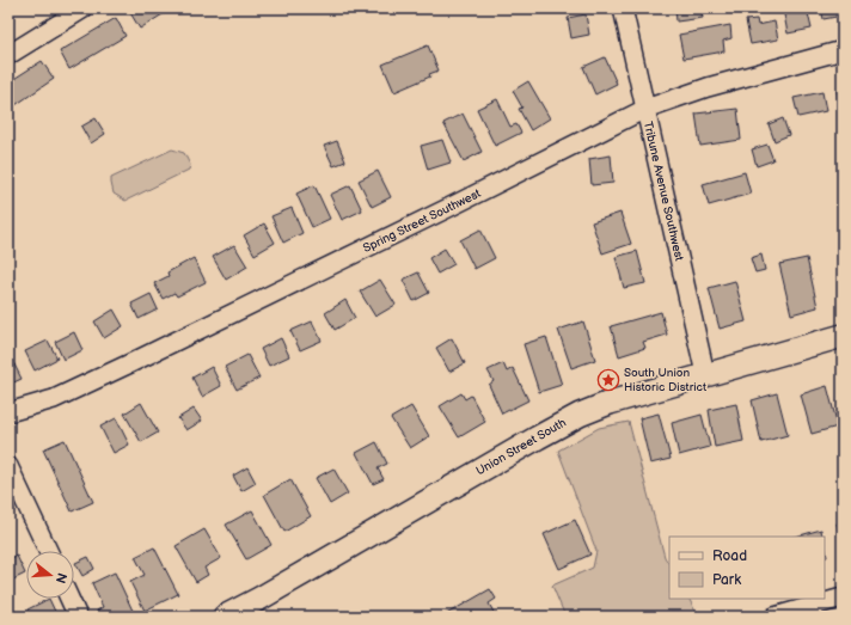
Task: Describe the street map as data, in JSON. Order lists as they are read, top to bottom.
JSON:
{
  "streets": {
    "main road": ["Union Street South"],
    "street": ["Tribune Avenue Southwest", "Spring Street Southwest"]
  },
  "crossings": [
    ["Tribune Avenue Southwest", "Spring Street Southwest"],
    ["Tribune Avenue Southwest", "Union Street South"]
  ],
  "places": {
    "place": ["South Union Historic District"]
  },
  "legend": ["Road", "Park"],
  "north": "right"
}
